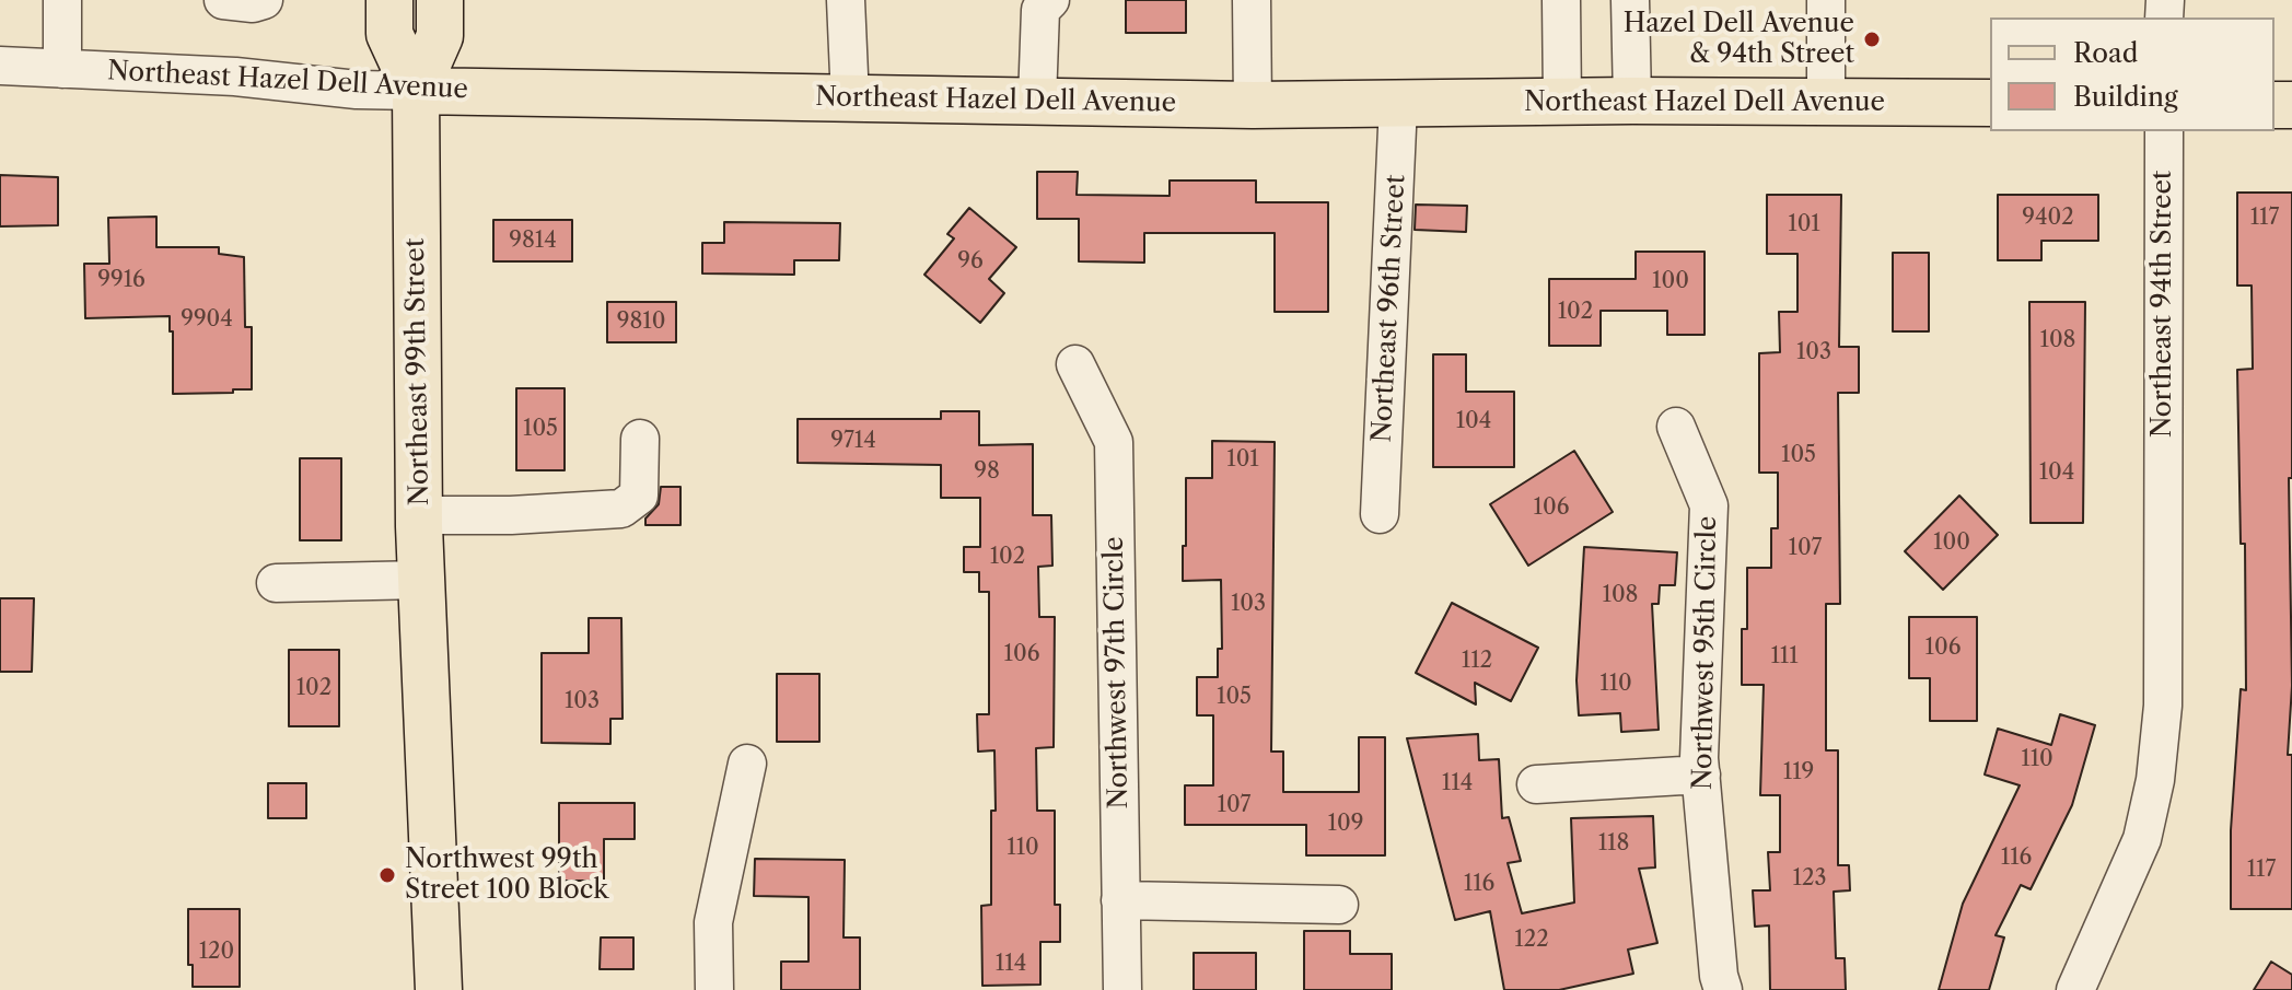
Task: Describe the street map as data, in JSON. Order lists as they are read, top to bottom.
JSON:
{
  "streets": {
    "main road": ["Northeast Hazel Dell Avenue", "Northeast 99th Street"],
    "street": [
      "Northeast 94th Street",
      "Northeast 96th Street",
      "Northwest 95th Circle",
      "Northwest 97th Circle"
    ]
  },
  "crossings": [
    ["Northeast Hazel Dell Avenue", "Northeast 96th Street"],
    ["Northeast Hazel Dell Avenue", "Northeast 99th Street"]
  ],
  "places": ["Hazel Dell Avenue & 94th Street", "Northwest 99th Street 100 Block"],
  "house_numbers": [
    "9402",
    "117",
    "101",
    "9814",
    "96",
    "9916",
    "100",
    "102",
    "9904",
    "9810",
    "108",
    "103",
    "104",
    "105",
    "9714",
    "105",
    "101",
    "98",
    "104",
    "106",
    "100",
    "107",
    "102",
    "108",
    "103",
    "106",
    "106",
    "111",
    "112",
    "110",
    "102",
    "105",
    "103",
    "110",
    "119",
    "114",
    "107",
    "109",
    "118",
    "110",
    "116",
    "117",
    "123",
    "116",
    "122",
    "120",
    "114"
  ],
  "legend": ["Road", "Building"]
}
